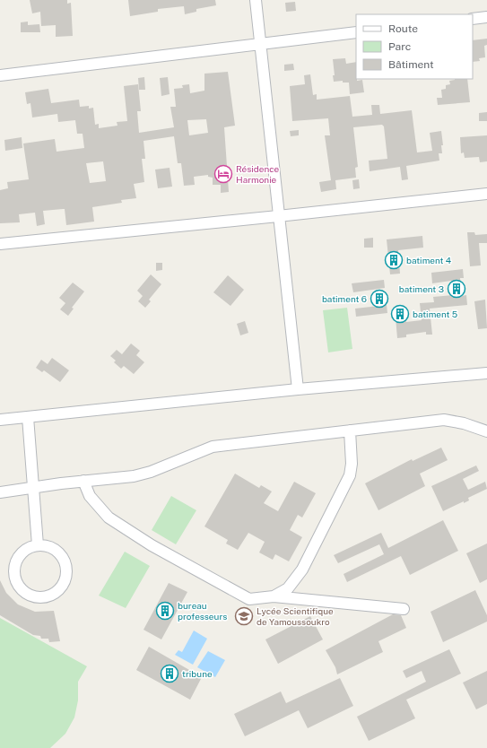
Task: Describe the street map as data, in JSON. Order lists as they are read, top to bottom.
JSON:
{
  "places": {
    "hotel": ["Résidence Harmonie"],
    "building": [
      "batiment 4",
      "batiment 3",
      "batiment 6",
      "batiment 5",
      "bureau professeurs",
      "tribune"
    ],
    "school or university": ["Lycée Scientifique de Yamoussoukro"]
  },
  "legend": ["Route", "Parc", "Bâtiment"]
}
